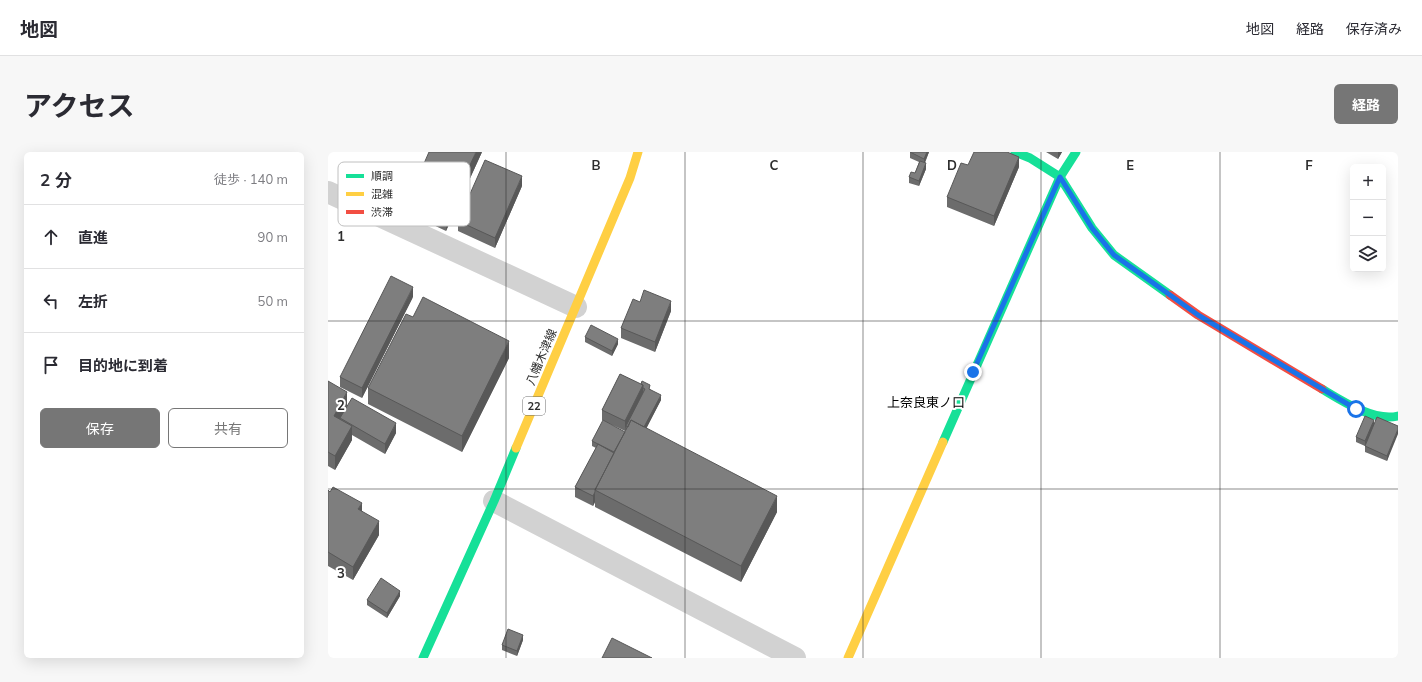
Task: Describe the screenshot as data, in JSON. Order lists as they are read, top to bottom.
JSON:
{
  "streets": {
    "street": ["八幡木津線", "22"]
  },
  "districts": ["上奈良東ノ口"],
  "legend": ["順調", "混雑", "渋滞"],
  "page": {
    "header": "地図",
    "nav": ["地図", "経路", "保存済み"],
    "title": "アクセス",
    "buttons": [
      "経路",
      ["保存", "共有"]
    ],
    "heading": ["2 分", "徒歩 · 140 m"],
    "map_buttons": ["+", "−"],
    "list": [
      ["直進", "90 m"],
      ["左折", "50 m"],
      "目的地に到着"
    ]
  },
  "grid": {
    "columns": [
      "B",
      "C",
      "D",
      "E",
      "F"
    ],
    "rows": ["1", "2", "3"]
  }
}
